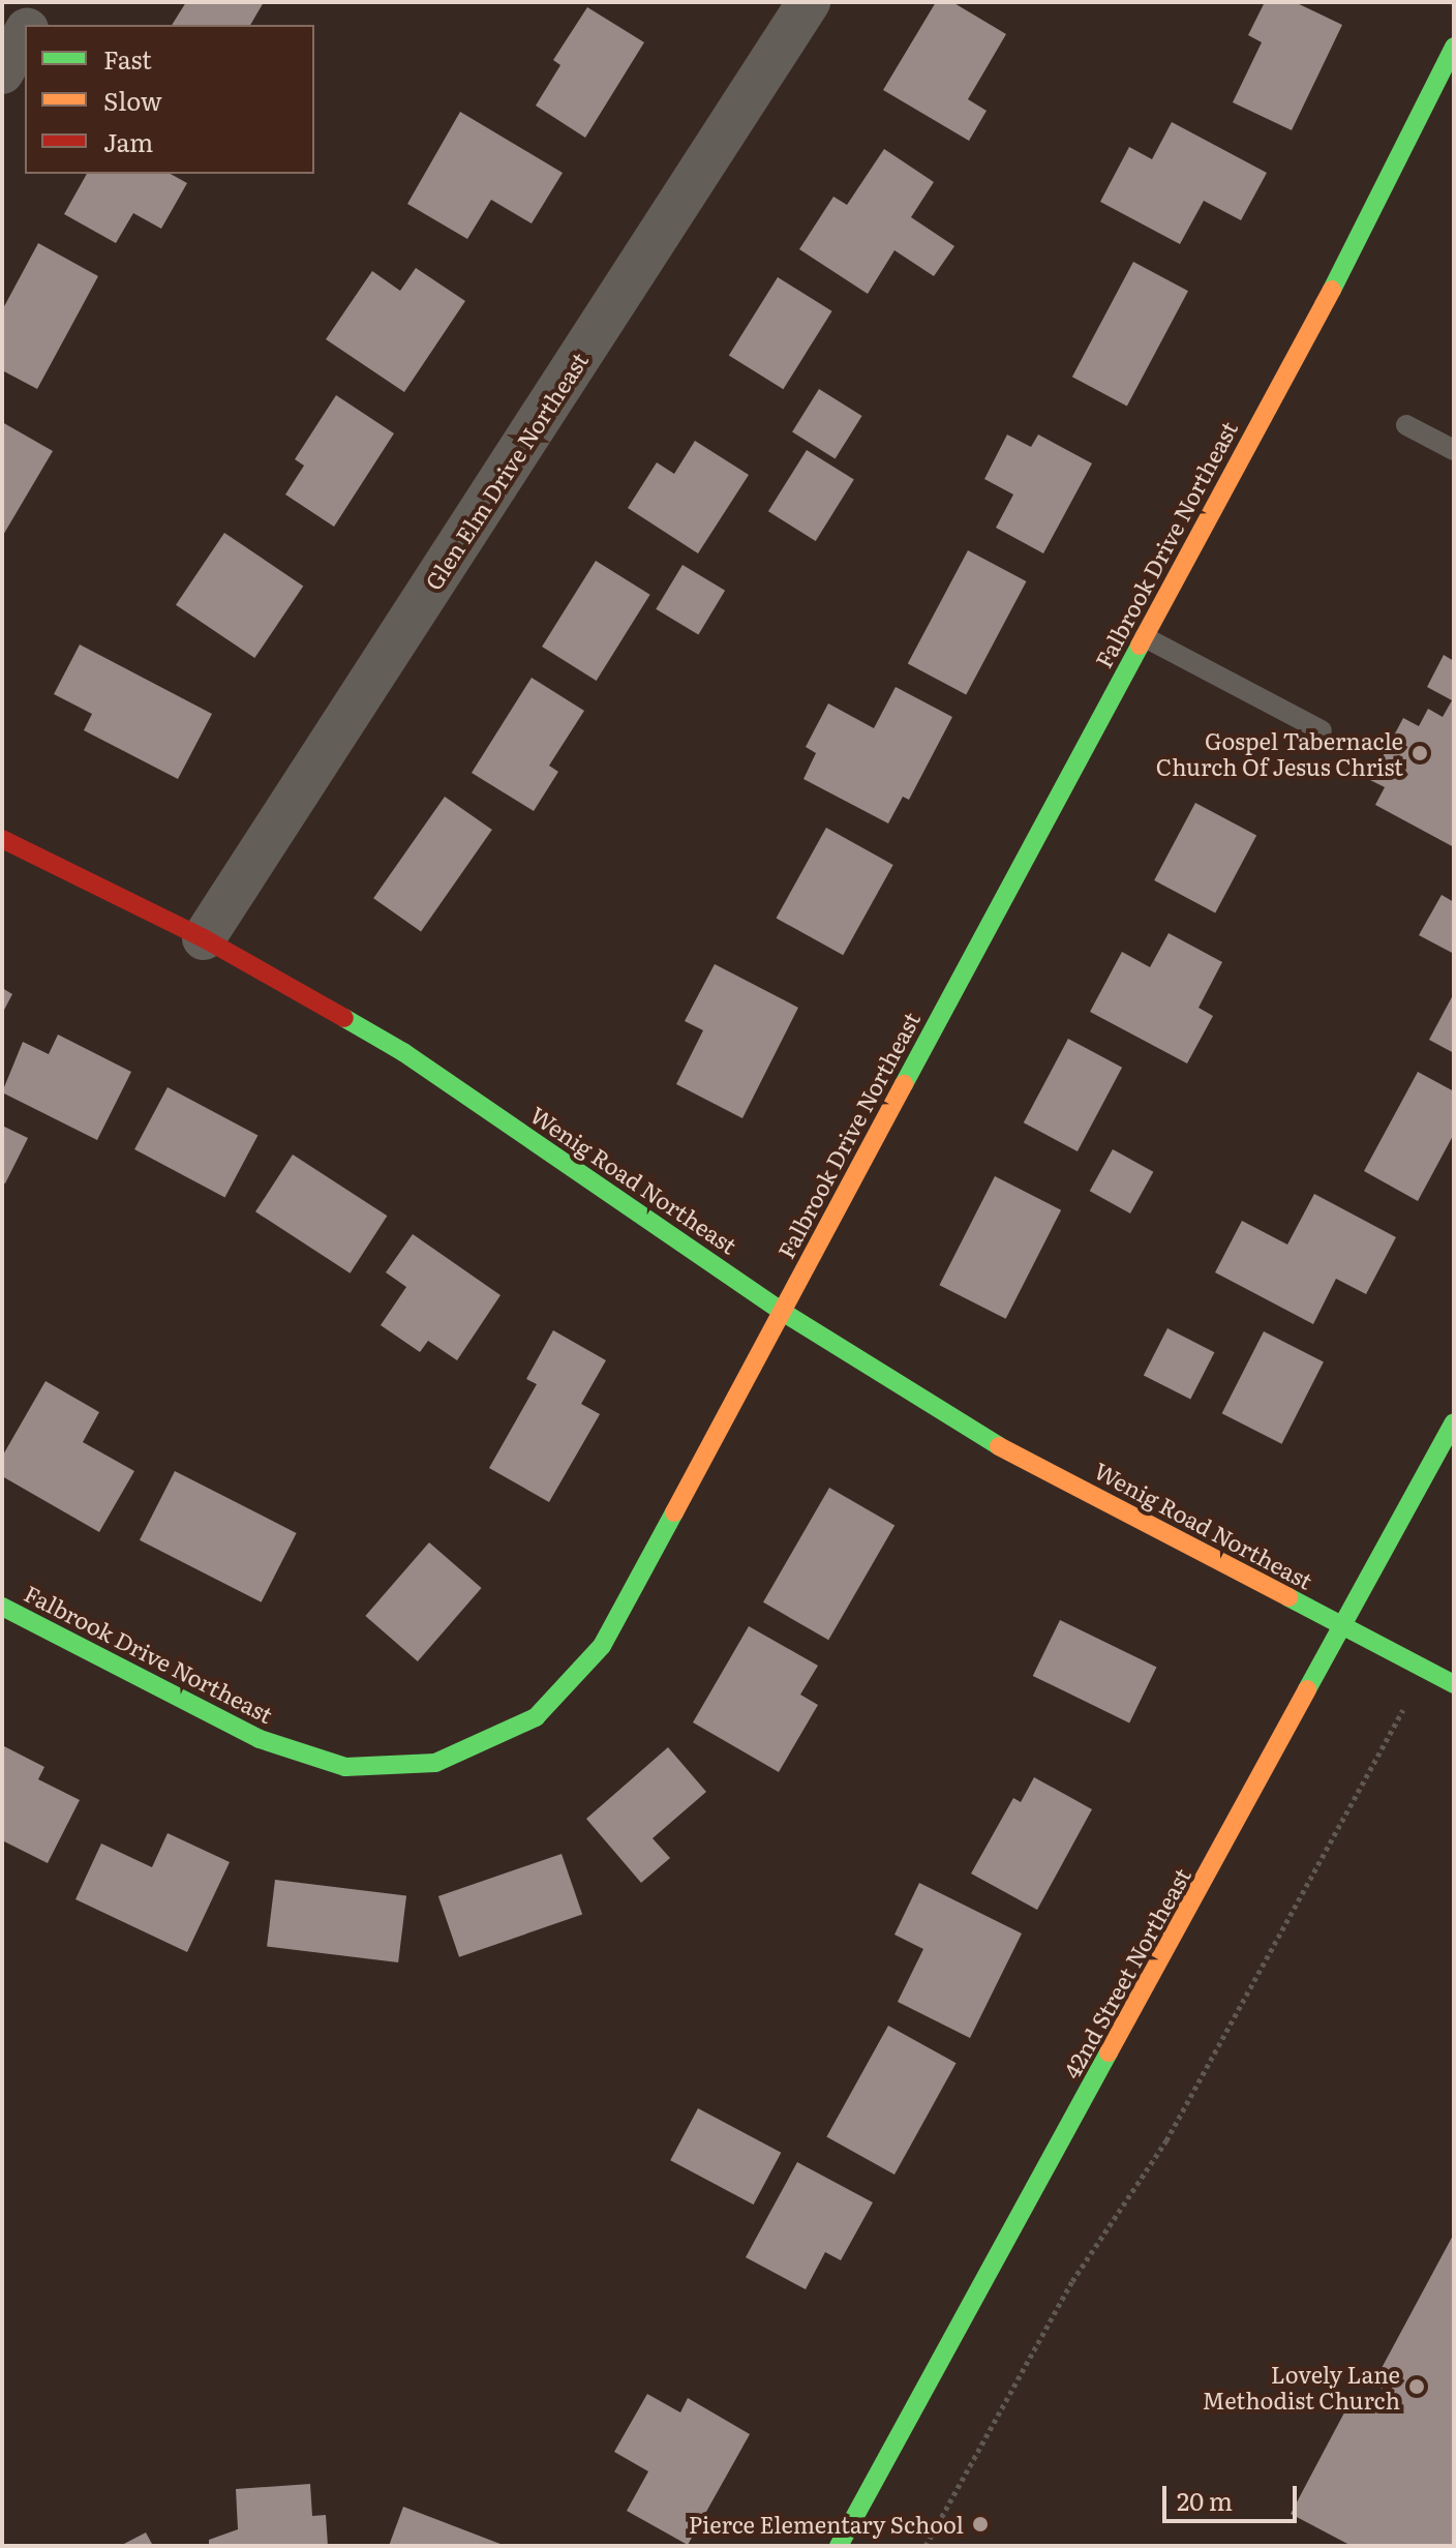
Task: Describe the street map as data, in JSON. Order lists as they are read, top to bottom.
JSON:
{
  "streets": {
    "street": [
      "Glen Elm Drive Northeast",
      "Falbrook Drive Northeast",
      "Wenig Road Northeast",
      "42nd Street Northeast"
    ]
  },
  "crossings": [
    ["Glen Elm Drive Northeast", "Wenig Road Northeast"],
    ["Falbrook Drive Northeast", "Wenig Road Northeast"],
    ["Wenig Road Northeast", "42nd Street Northeast"]
  ],
  "places": ["Gospel Tabernacle Church Of Jesus Christ", "Lovely Lane Methodist Church", "Pierce Elementary School"],
  "legend": ["Fast", "Slow", "Jam"],
  "scale_bar": "20 m"
}
